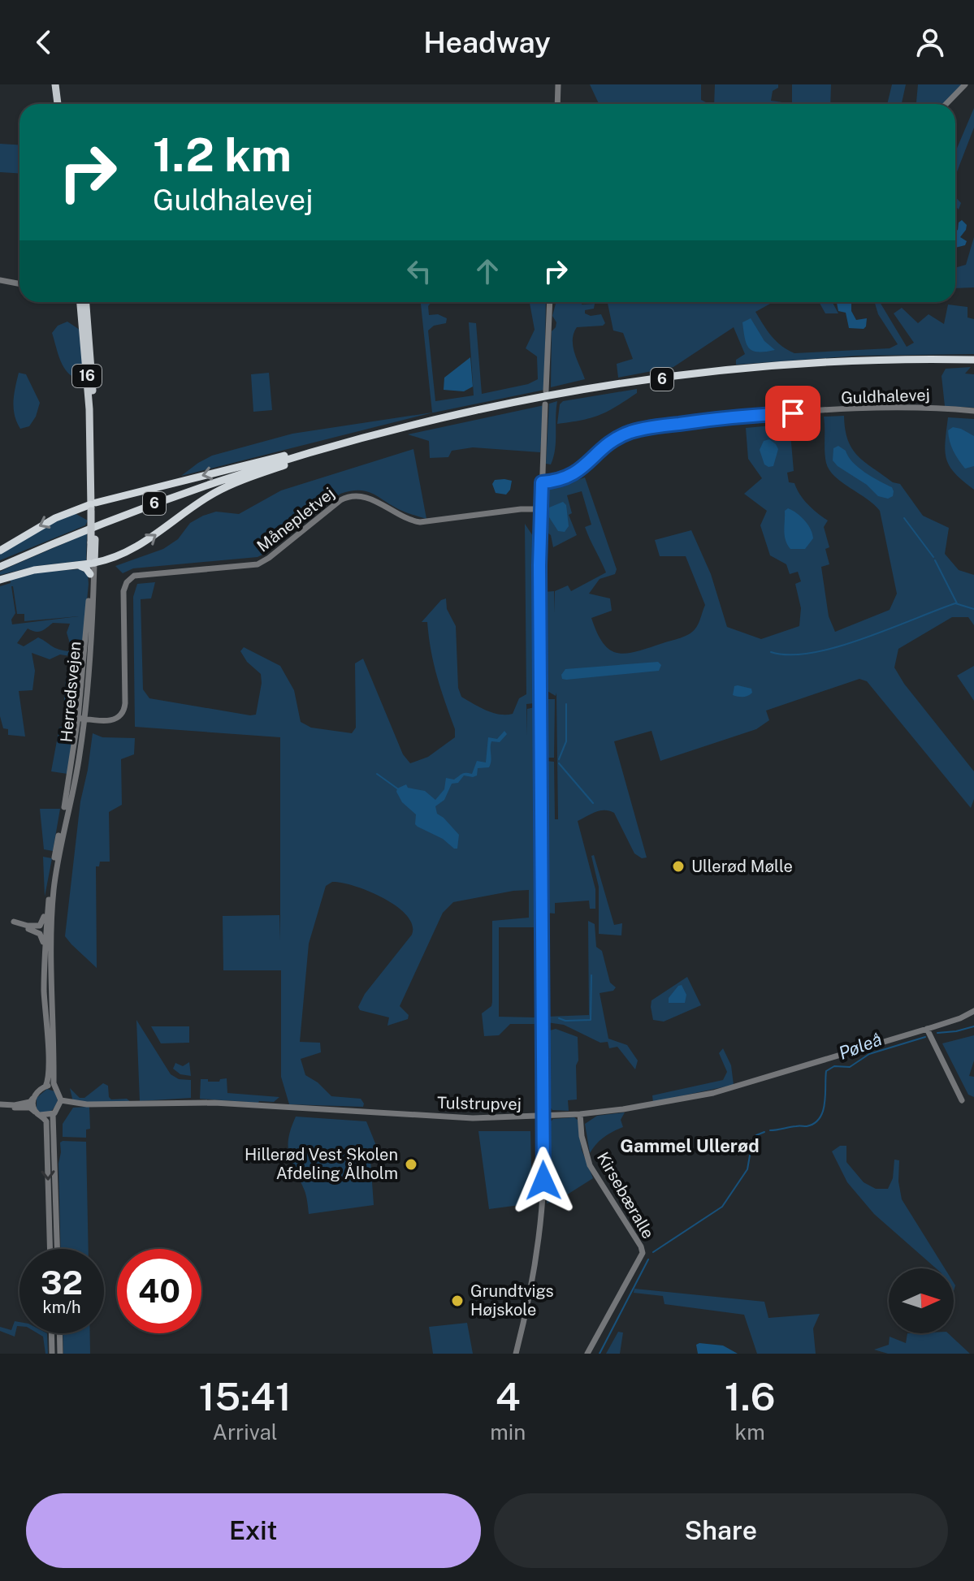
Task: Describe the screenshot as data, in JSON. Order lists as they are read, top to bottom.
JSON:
{
  "streets": {
    "highway": ["6"],
    "main road": ["16", "Herredsvejen"],
    "street": [
      "Guldhalevej",
      "Månepletvej",
      "Tulstrupvej",
      "Kirsebæralle"
    ]
  },
  "crossings": [
    ["Månepletvej", "Herredsvejen"],
    ["Herredsvejen", "Tulstrupvej"],
    ["Tulstrupvej", "Kirsebæralle"]
  ],
  "districts": ["Gammel Ullerød"],
  "water": ["Pøleå"],
  "places": ["Ullerød Mølle", "Hillerød Vest Skolen Afdeling Ålholm", "Grundtvigs Højskole"],
  "north": "right",
  "page": {
    "header": "Headway",
    "turn": ["1.2 km", "Guldhalevej"],
    "speed": "32 km/h",
    "limit": "40",
    "eta": [
      "15:41",
      "Arrival",
      "4",
      "min",
      "1.6",
      "km"
    ],
    "buttons": ["Exit", "Share"]
  }
}
